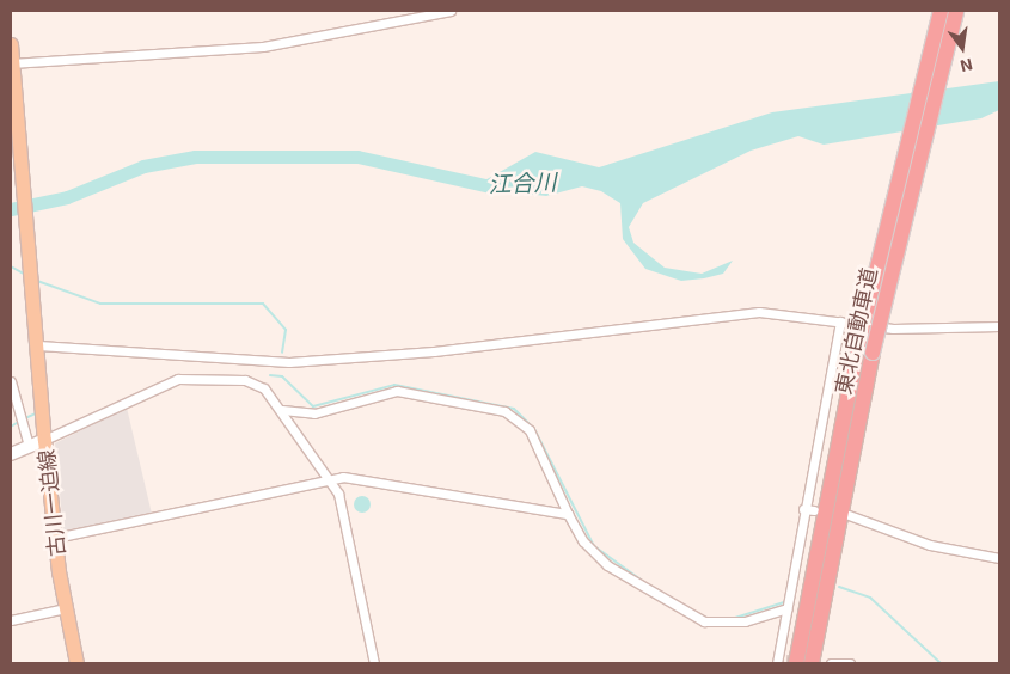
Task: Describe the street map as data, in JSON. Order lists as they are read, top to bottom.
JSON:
{
  "streets": {
    "highway": ["東北自動車道"],
    "main road": ["古川一迫線"]
  },
  "water": ["江合川"],
  "north": "bottom"
}
